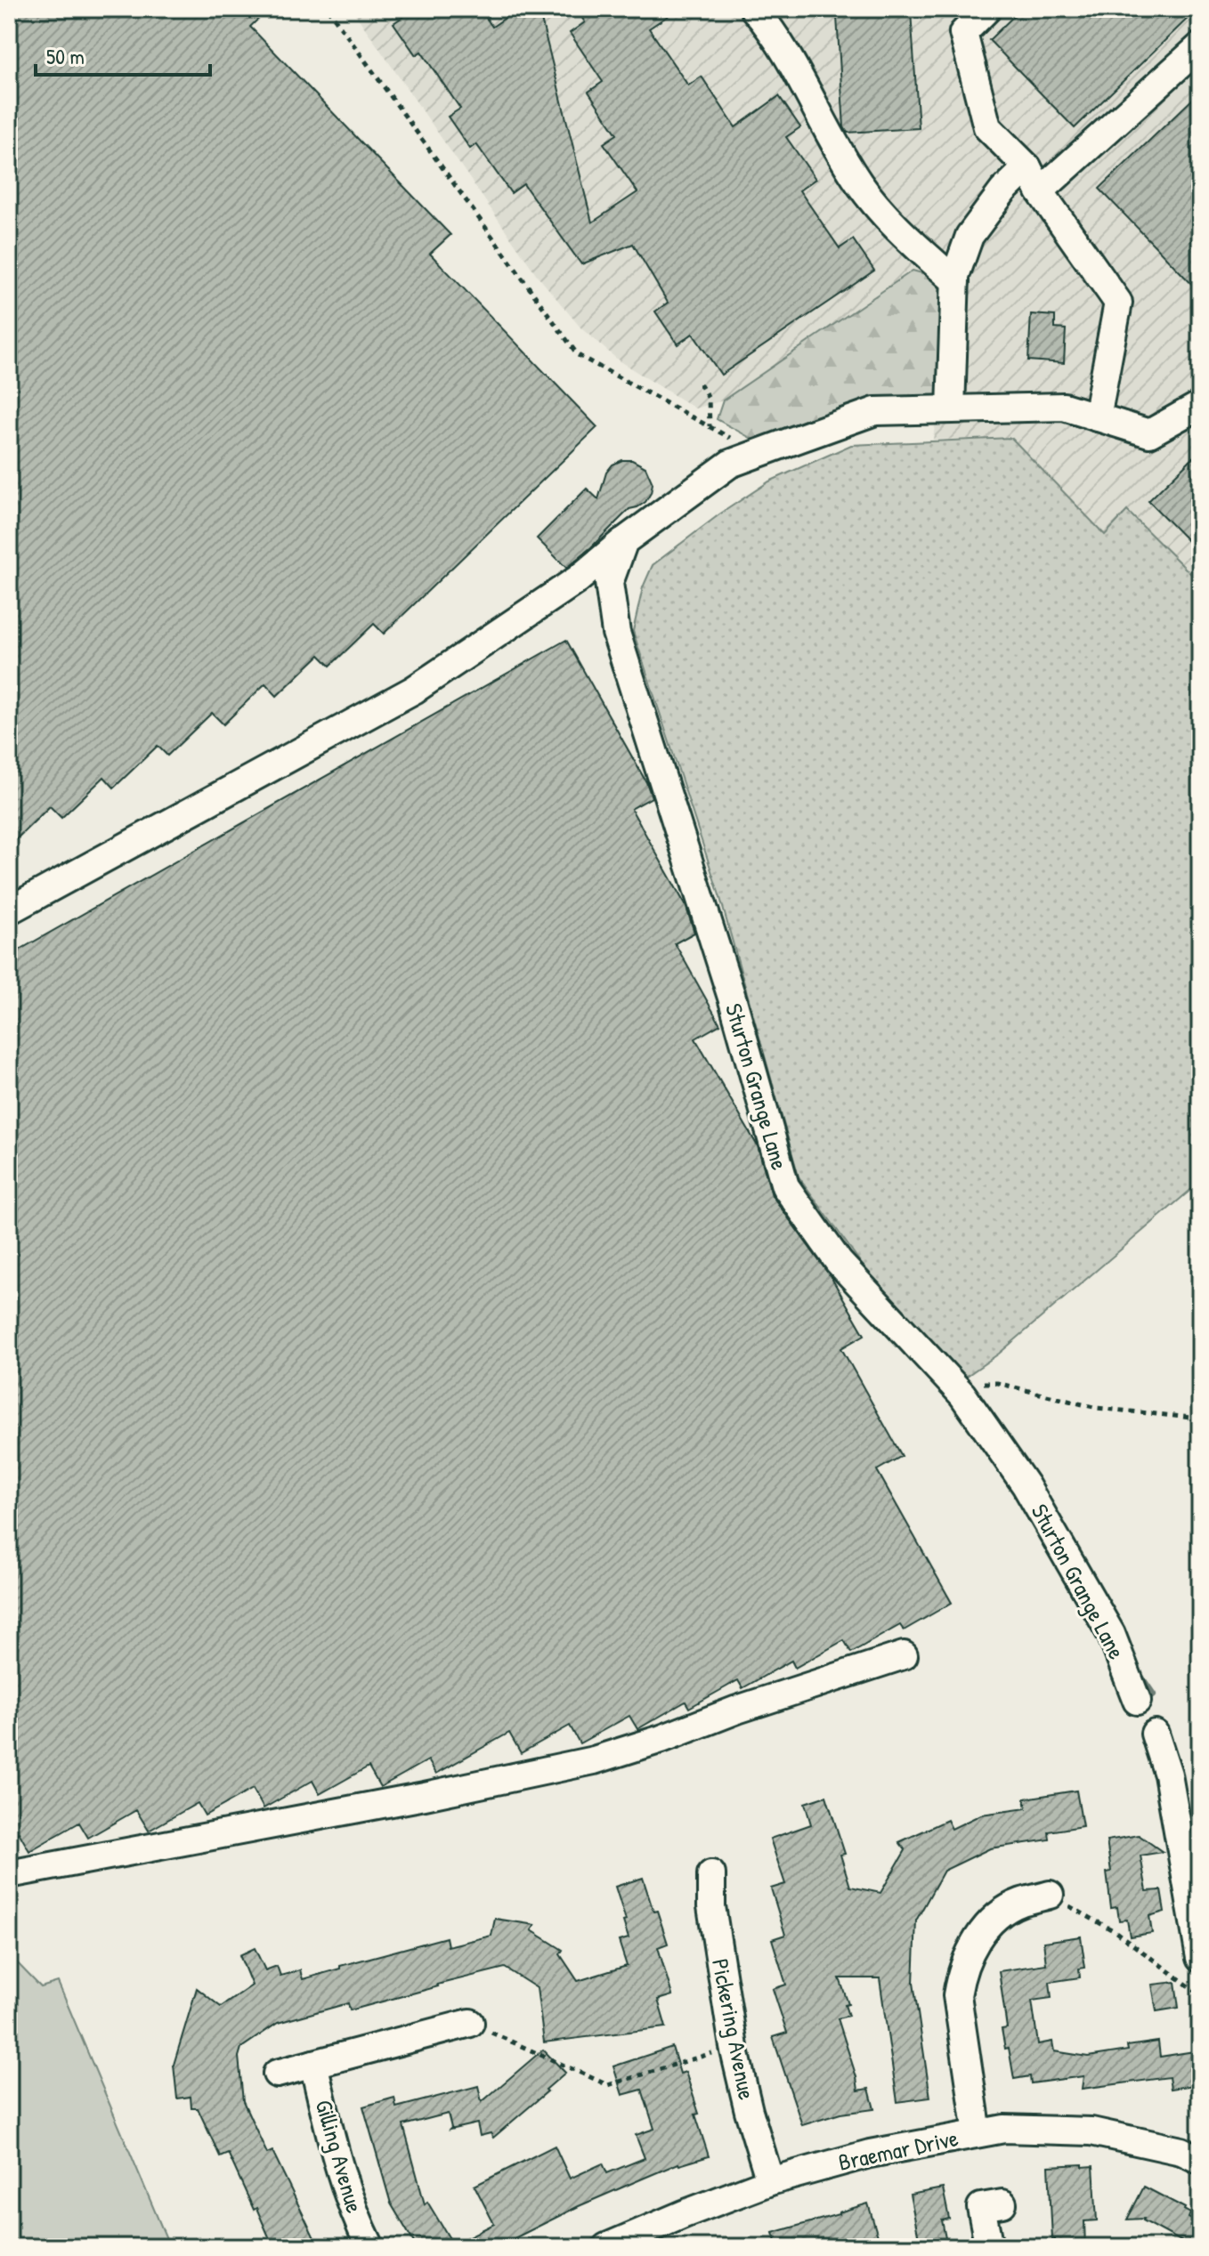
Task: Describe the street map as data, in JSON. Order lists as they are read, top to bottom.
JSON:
{
  "streets": {
    "street": [
      "Sturton Grange Lane",
      "Pickering Avenue",
      "Braemar Drive",
      "Gilling Avenue"
    ]
  },
  "crossings": [
    ["Pickering Avenue", "Braemar Drive"]
  ],
  "scale_bar": "50 m"
}
